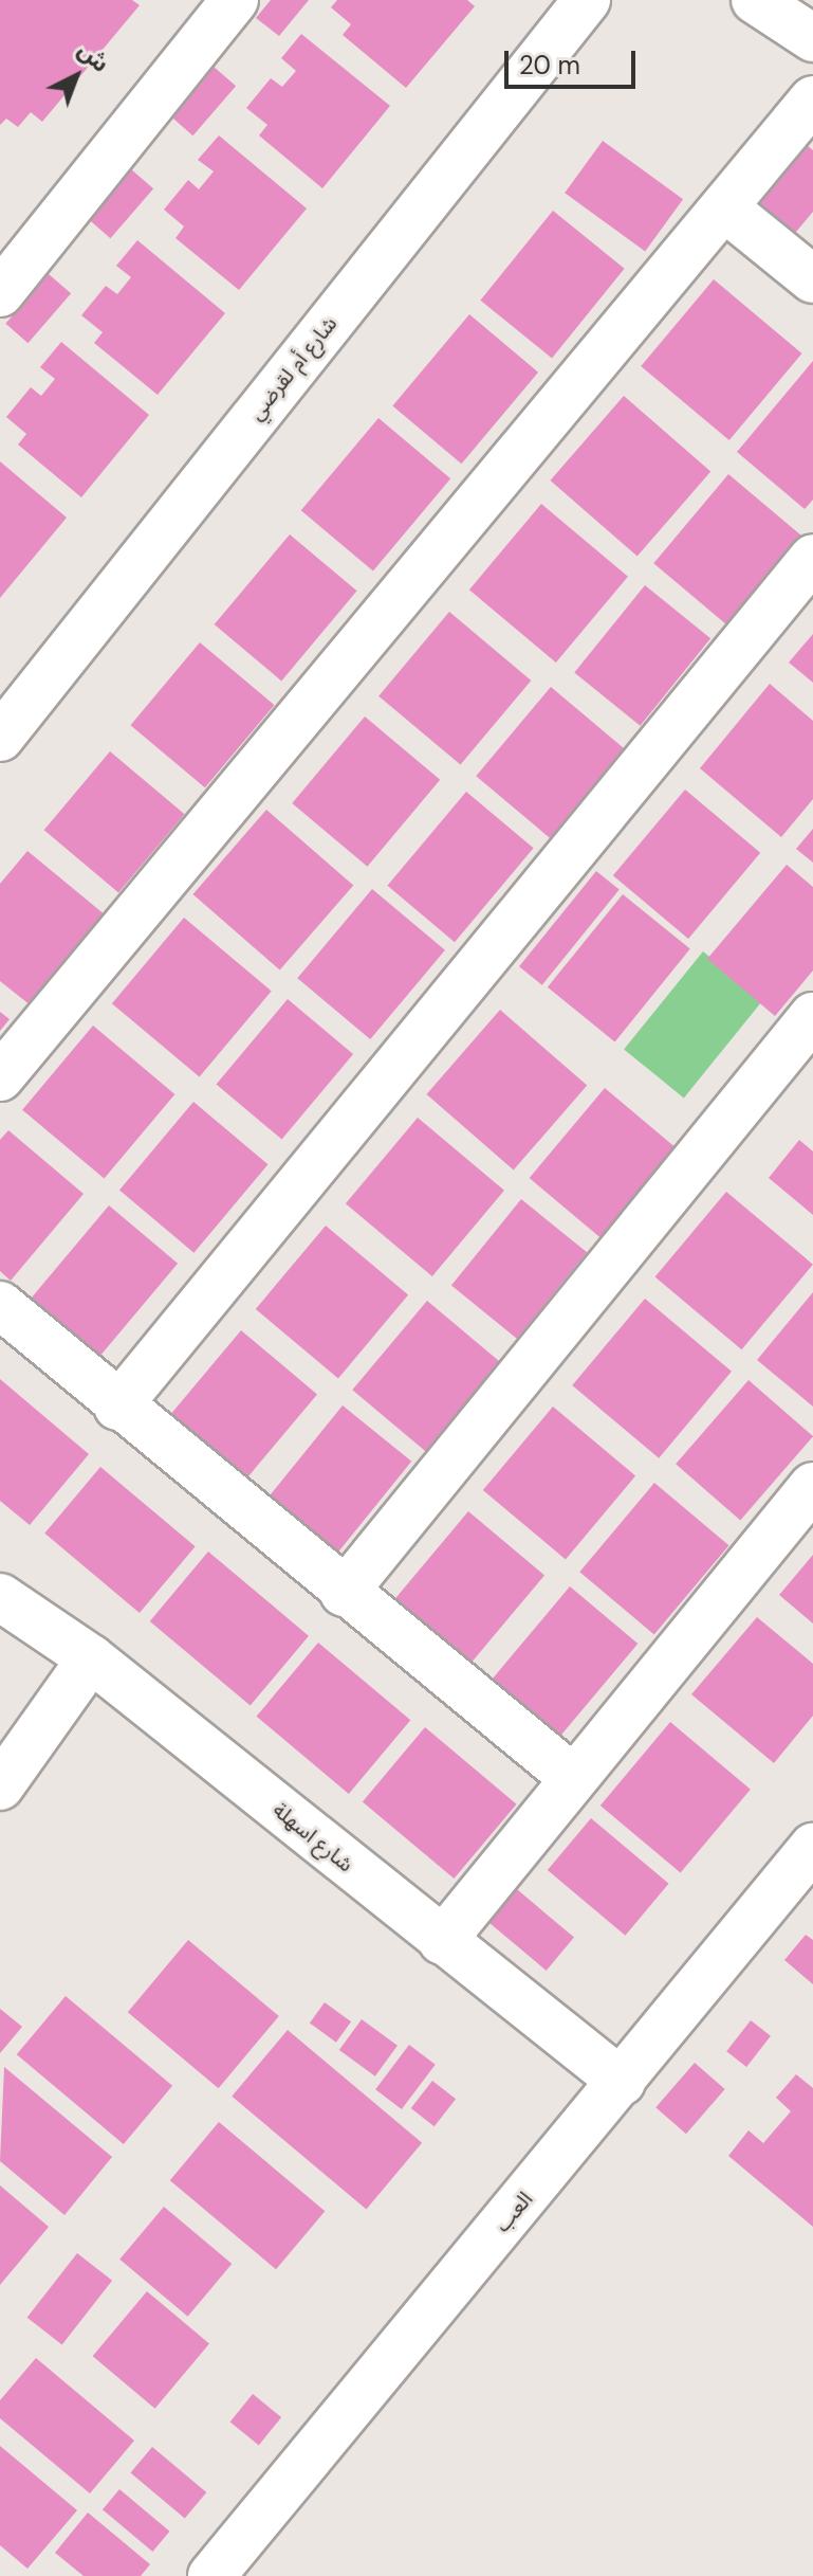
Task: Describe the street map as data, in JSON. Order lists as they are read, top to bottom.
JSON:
{
  "streets": {
    "street": ["شارع أم لقرضي", "شارع اسهلة", "العب"]
  },
  "crossings": [
    ["شارع اسهلة", "العب"]
  ],
  "scale_bar": "20 m",
  "north": "top right"
}
